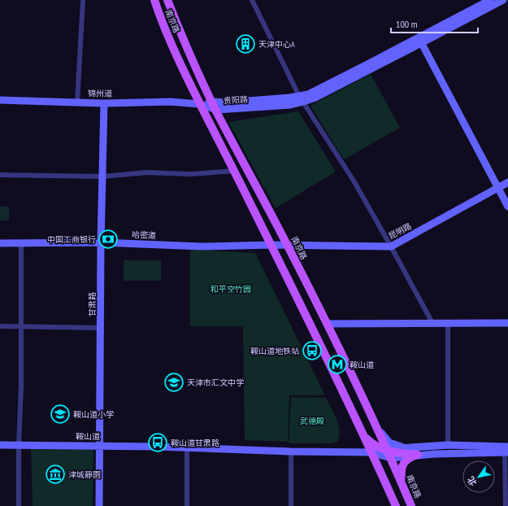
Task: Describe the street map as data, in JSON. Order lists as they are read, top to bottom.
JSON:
{
  "streets": {
    "main road": ["南京路"],
    "street": [
      "锦州道",
      "贵阳路",
      "昆明路",
      "哈密道",
      "甘肃路",
      "鞍山道"
    ]
  },
  "crossings": [
    ["南京路", "锦州道"],
    ["南京路", "贵阳路"],
    ["南京路", "昆明路"],
    ["南京路", "哈密道"],
    ["南京路", "鞍山道"],
    ["锦州道", "贵阳路"],
    ["锦州道", "甘肃路"],
    ["昆明路", "哈密道"],
    ["哈密道", "甘肃路"],
    ["甘肃路", "鞍山道"]
  ],
  "parks": ["和平空竹园", "武德殿"],
  "places": {
    "building": ["天津中心A"],
    "bank": ["中国工商银行"],
    "bus stop": ["鞍山道地铁站", "鞍山道甘肃路"],
    "metro station": ["鞍山道"],
    "school or university": ["天津市汇文中学", "鞍山道小学"],
    "museum": ["津城靜園"]
  },
  "scale_bar": "100 m",
  "north": "bottom left"
}
